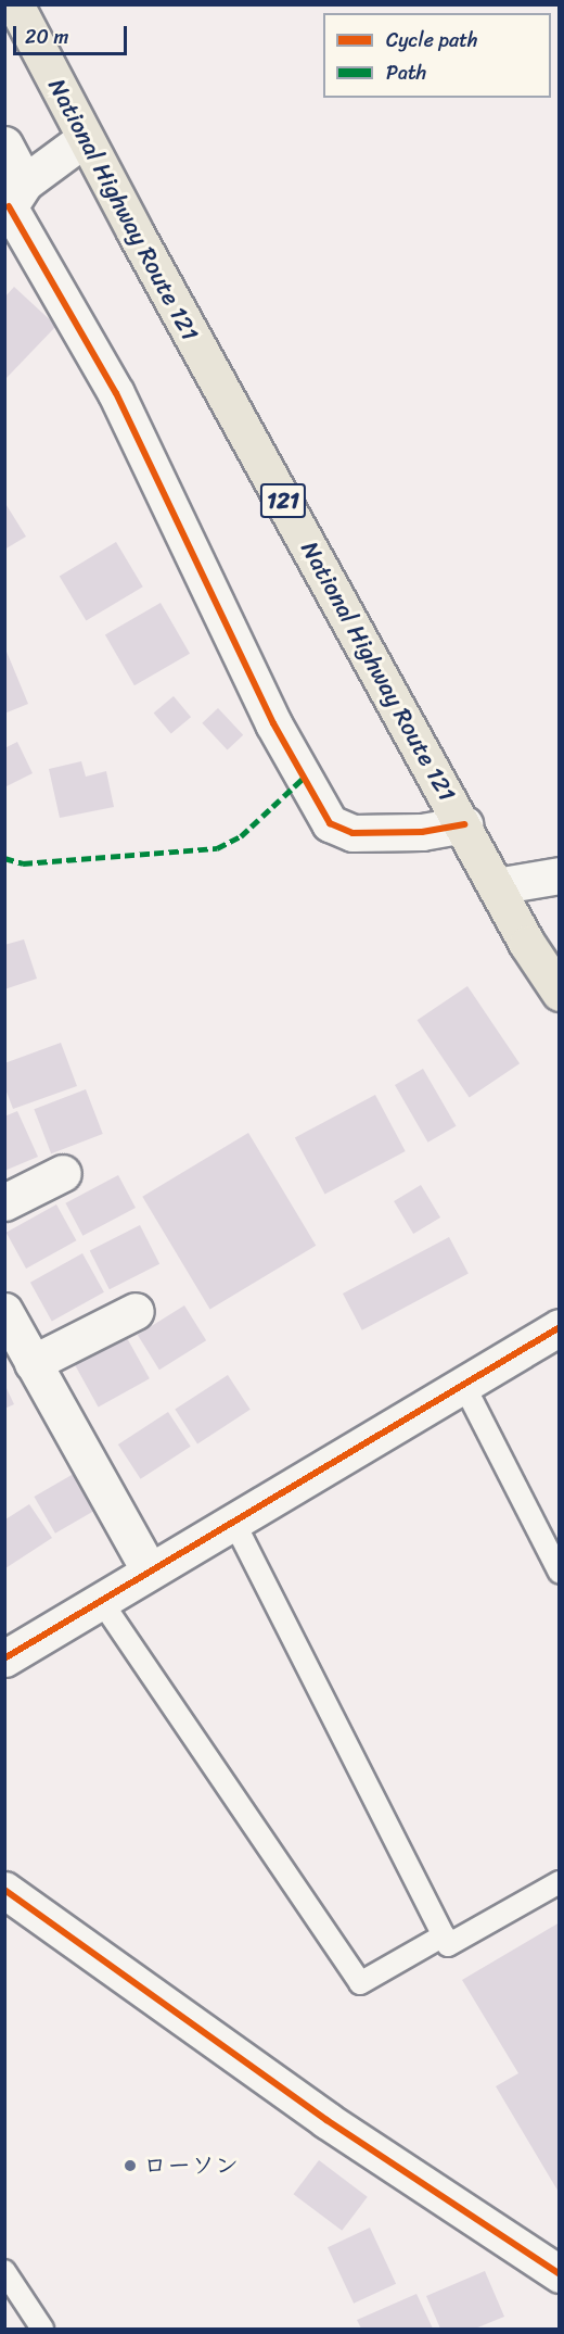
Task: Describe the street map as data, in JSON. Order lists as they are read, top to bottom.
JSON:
{
  "streets": {
    "highway": ["National Highway Route 121", "121"]
  },
  "places": ["ローソン"],
  "legend": ["Cycle path", "Path"],
  "scale_bar": "20 m"
}
